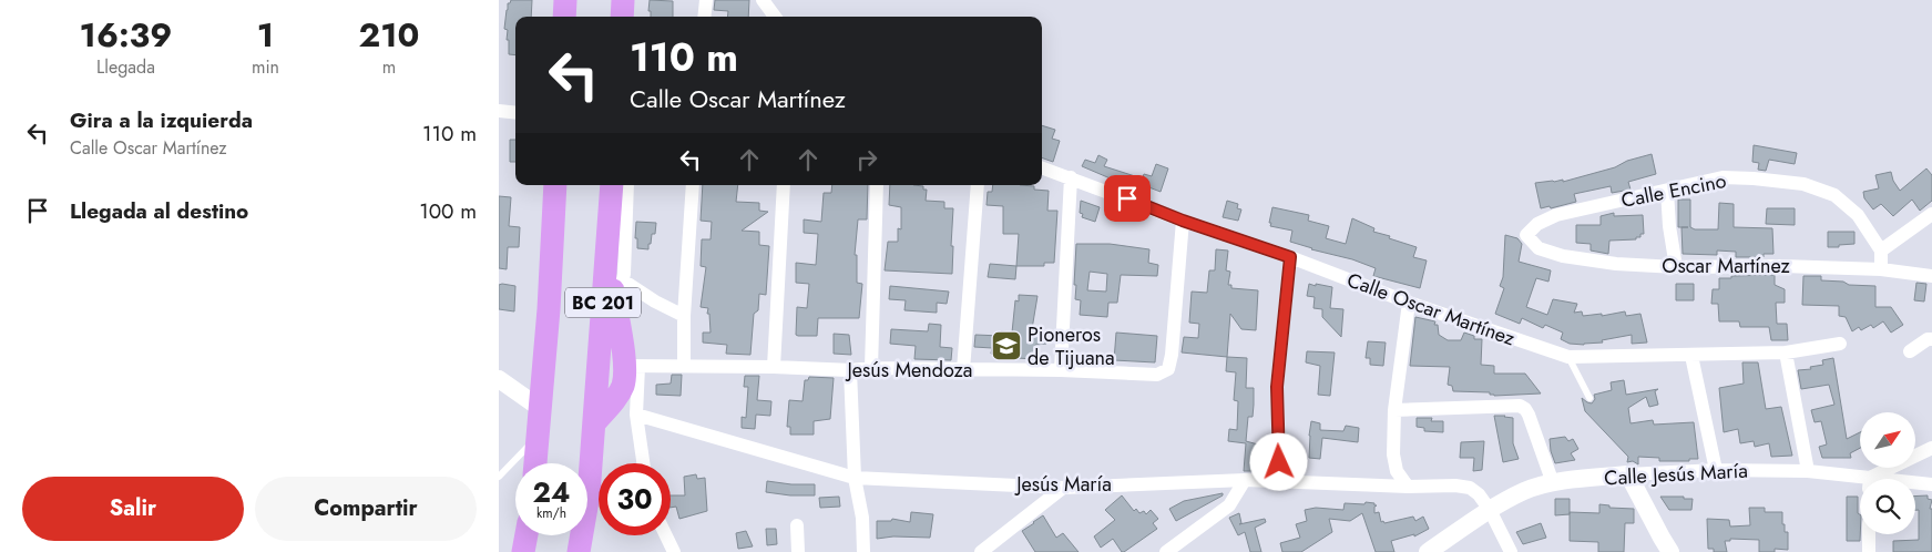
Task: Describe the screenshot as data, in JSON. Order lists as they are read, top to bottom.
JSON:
{
  "streets": {
    "highway": ["BC 201"],
    "street": [
      "Calle Encino",
      "Oscar Martínez",
      "Calle Oscar Martínez",
      "Jesús Mendoza",
      "Calle Jesús María",
      "Jesús María"
    ]
  },
  "crossings": [
    ["Calle Encino", "Oscar Martínez"],
    ["Calle Oscar Martínez", "Jesús Mendoza"],
    ["Calle Jesús María", "Jesús María"]
  ],
  "places": {
    "school or university": ["Pioneros de Tijuana"]
  },
  "north": "top right",
  "page": {
    "eta": [
      "16:39",
      "Llegada",
      "1",
      "min",
      "210",
      "m"
    ],
    "turn": ["110 m", "Calle Oscar Martínez"],
    "list": [
      {
        "name": "Gira a la izquierda",
        "note": "Calle Oscar Martínez",
        "value": "110 m"
      },
      {
        "name": "Llegada al destino",
        "value": "100 m"
      }
    ],
    "speed": "24 km/h",
    "limit": "30",
    "buttons": ["Salir", "Compartir"]
  }
}
